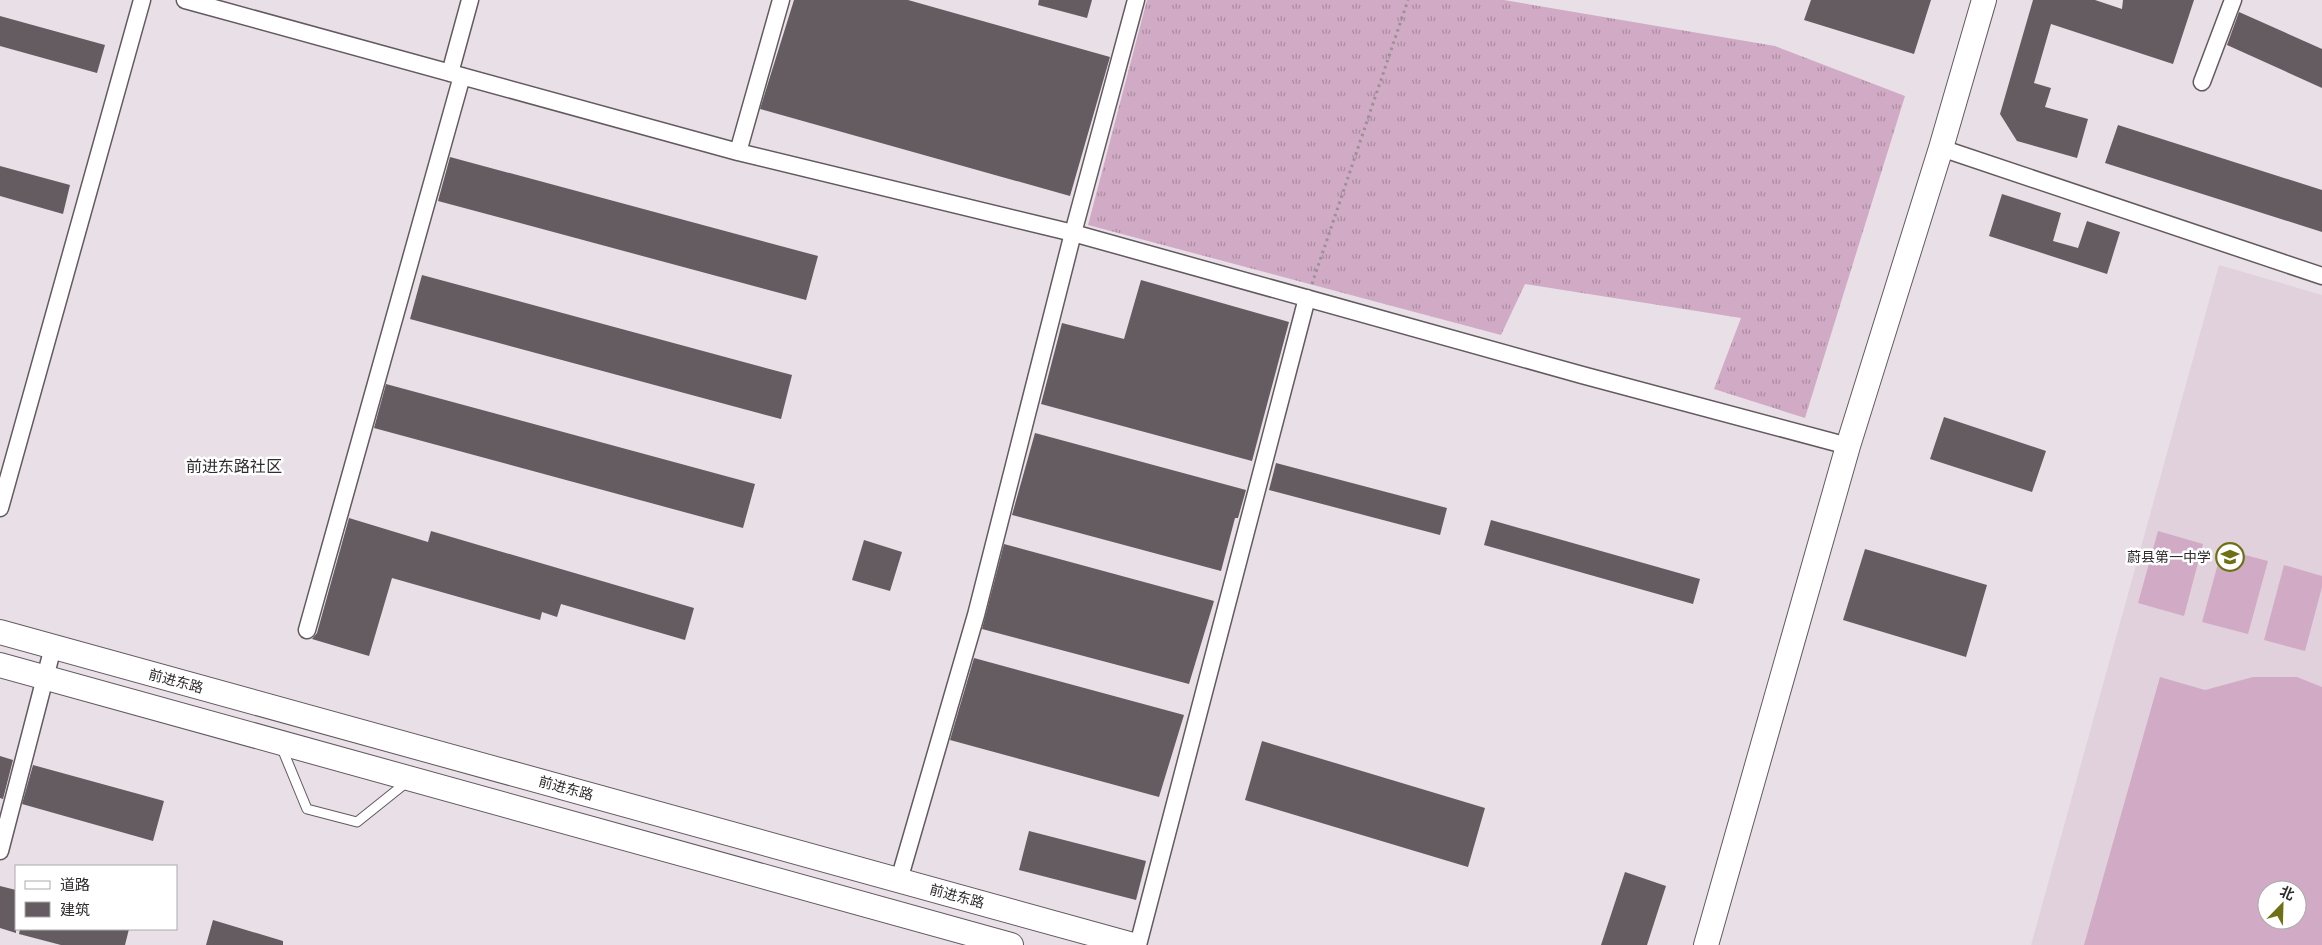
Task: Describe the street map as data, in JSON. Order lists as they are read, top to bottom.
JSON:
{
  "streets": {
    "main road": ["前进东路"]
  },
  "districts": ["前进东路社区"],
  "places": {
    "school or university": ["蔚县第一中学"]
  },
  "legend": ["道路", "建筑"],
  "north": "top right"
}
